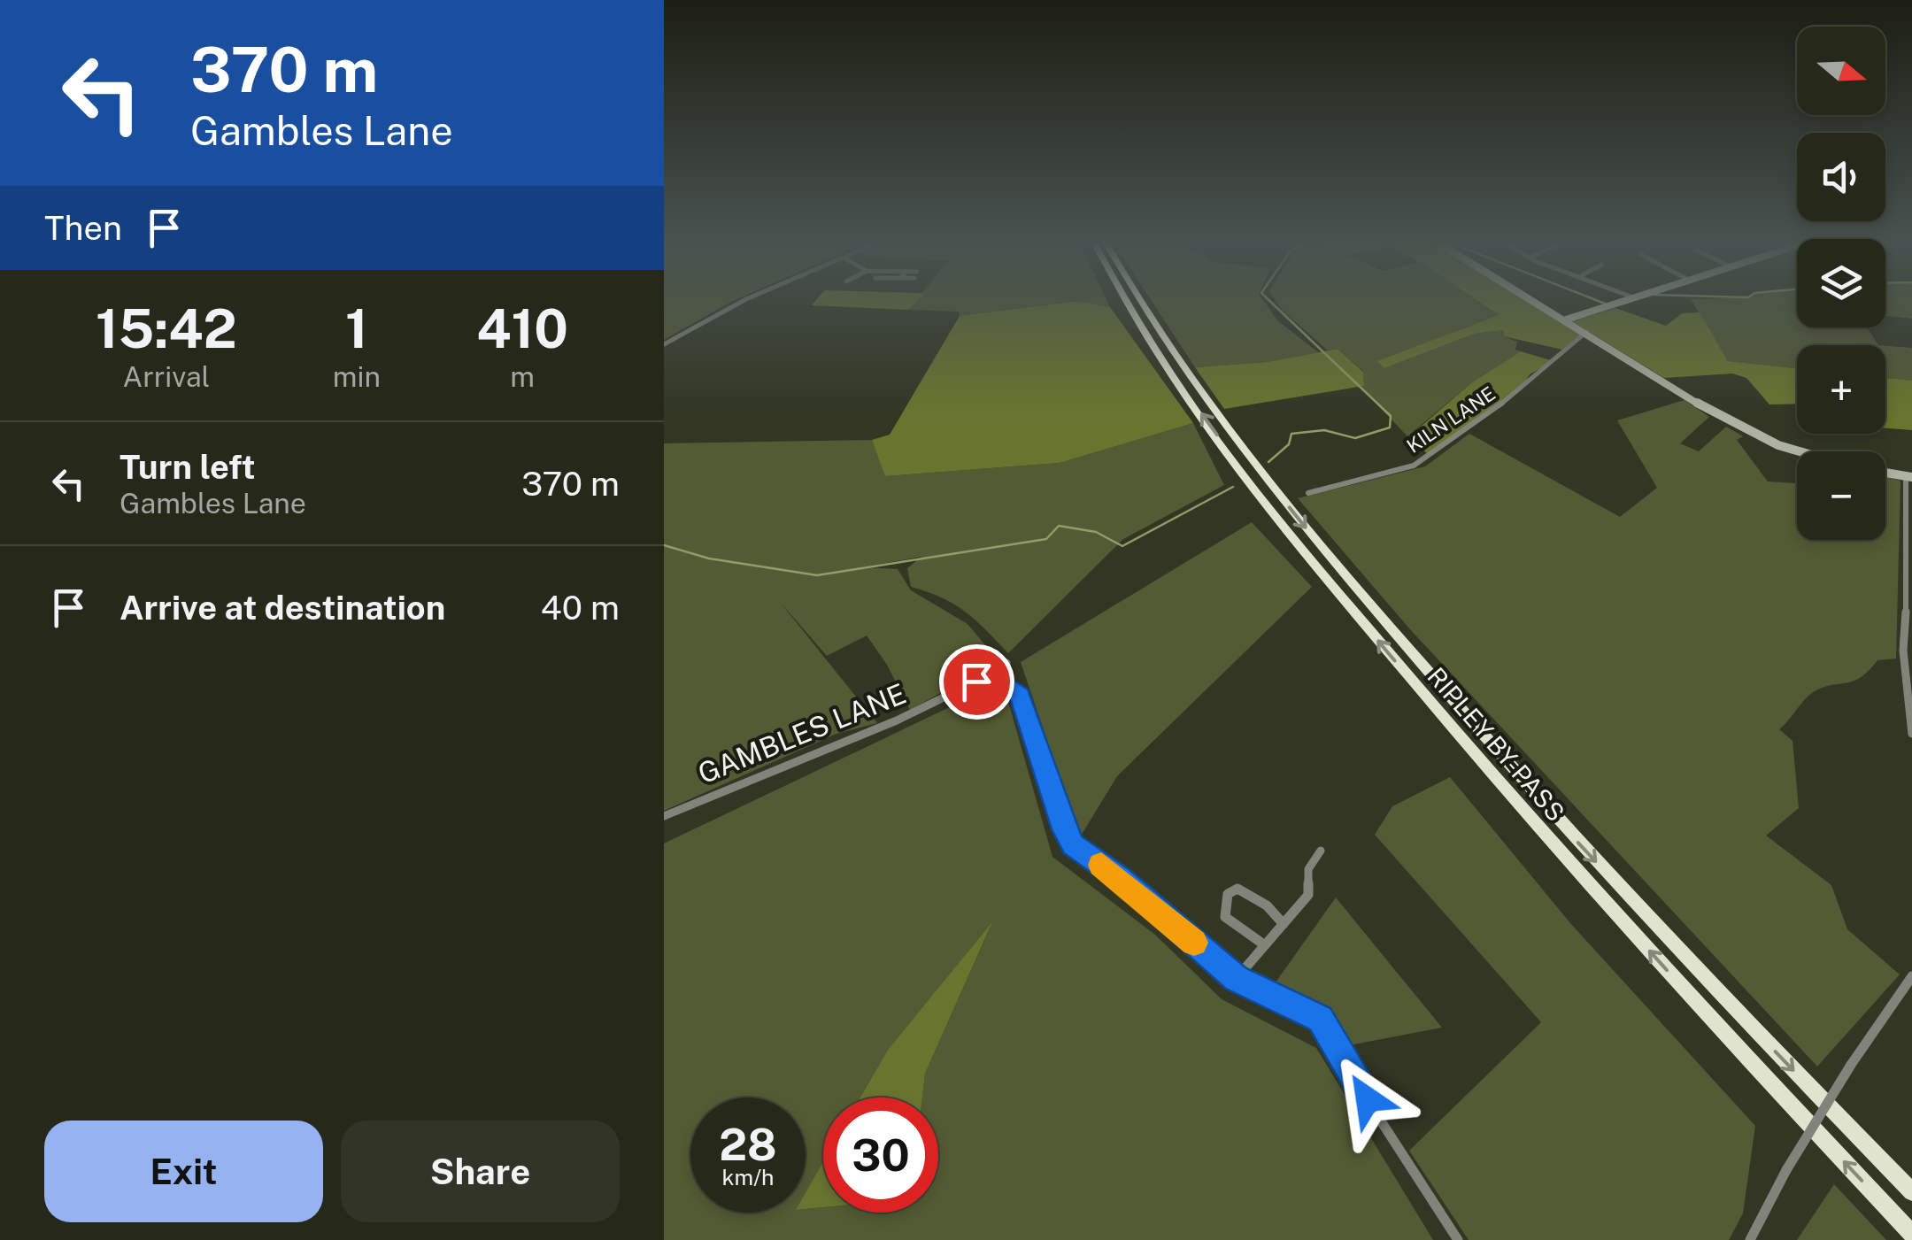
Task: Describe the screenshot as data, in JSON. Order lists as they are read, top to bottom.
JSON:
{
  "streets": {
    "highway": ["RIPLEY BY-PASS"],
    "street": ["KILN LANE", "GAMBLES LANE"]
  },
  "north": "right",
  "page": {
    "turn": ["370 m", "Gambles Lane"],
    "map_buttons": ["+", "−"],
    "then": "Then",
    "eta": [
      "15:42",
      "Arrival",
      "1",
      "min",
      "410",
      "m"
    ],
    "list": [
      {
        "name": "Turn left",
        "note": "Gambles Lane",
        "value": "370 m"
      },
      {
        "name": "Arrive at destination",
        "value": "40 m"
      }
    ],
    "speed": "28 km/h",
    "limit": "30",
    "buttons": ["Exit", "Share"]
  }
}
